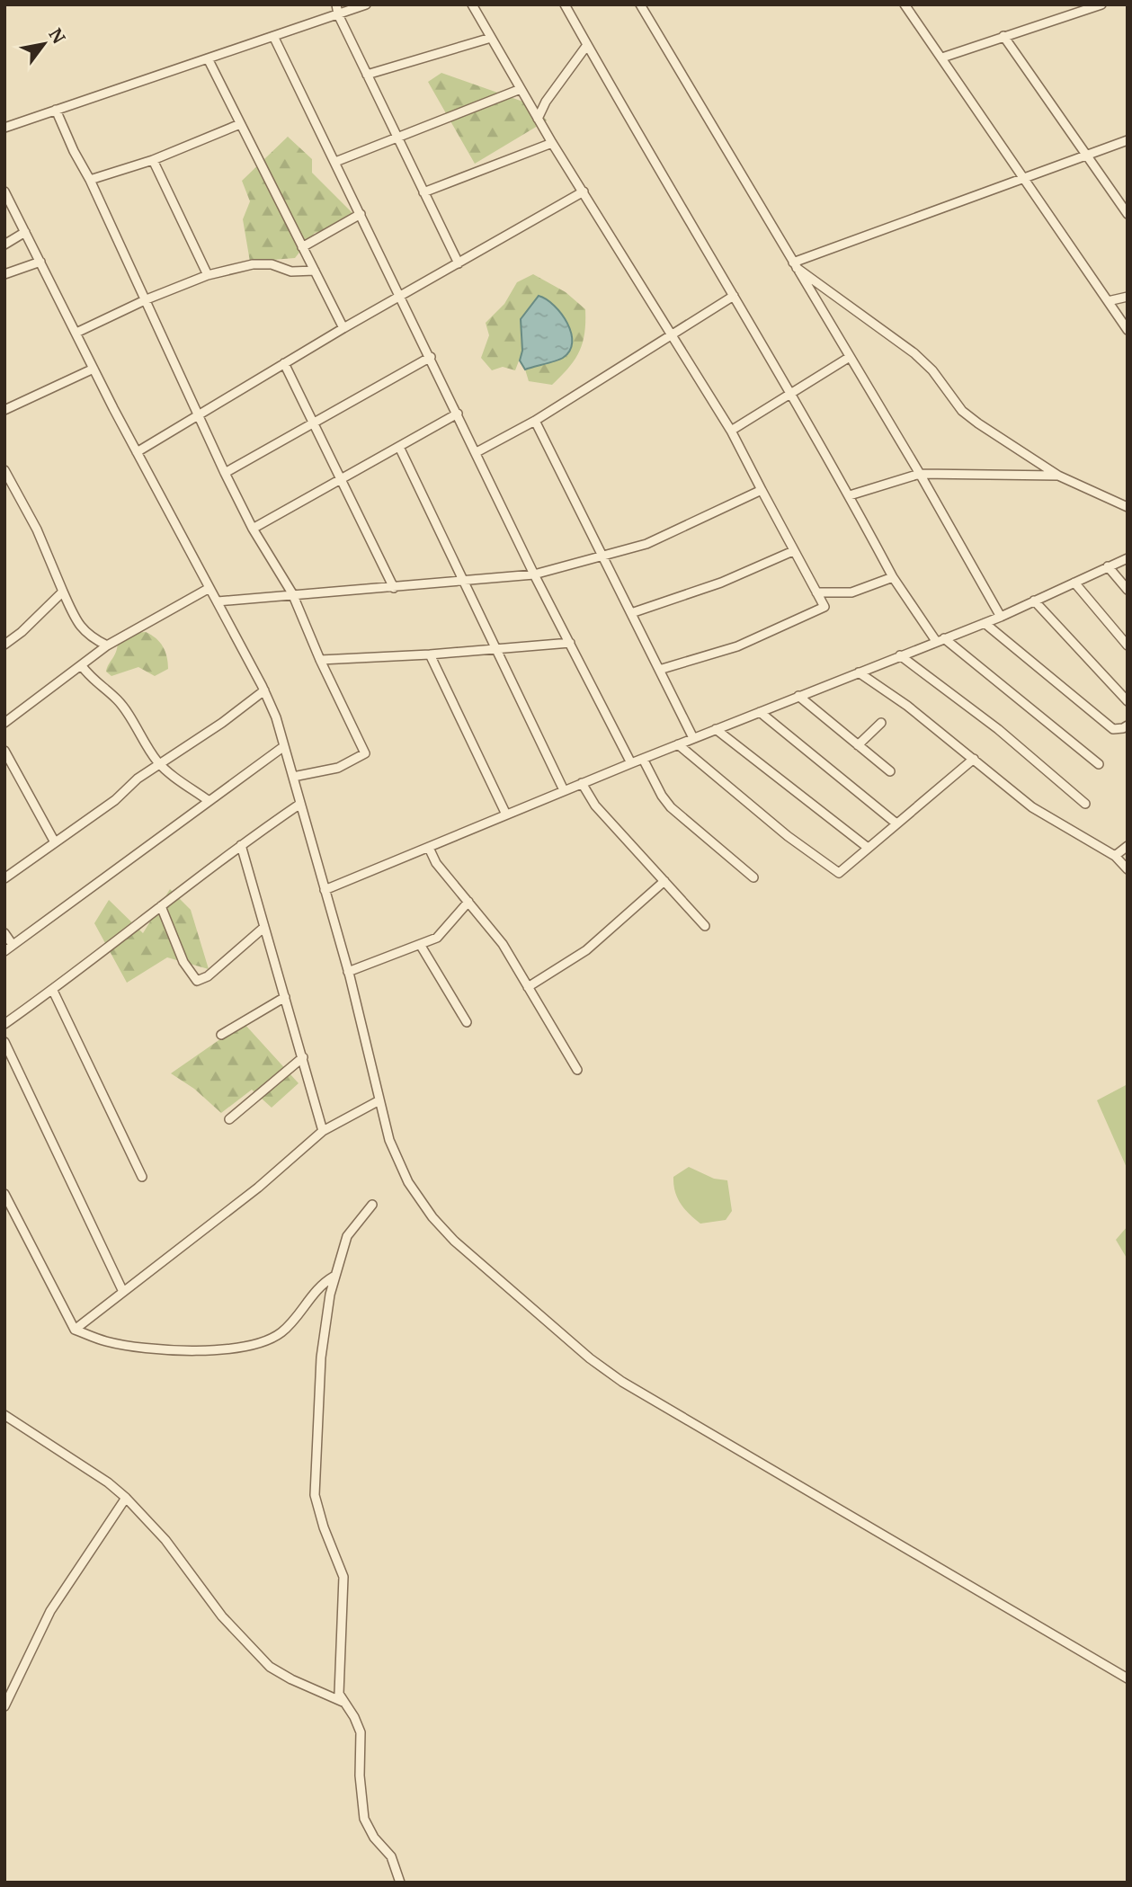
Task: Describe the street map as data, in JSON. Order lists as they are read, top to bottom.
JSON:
{
  "north": "top right"
}
